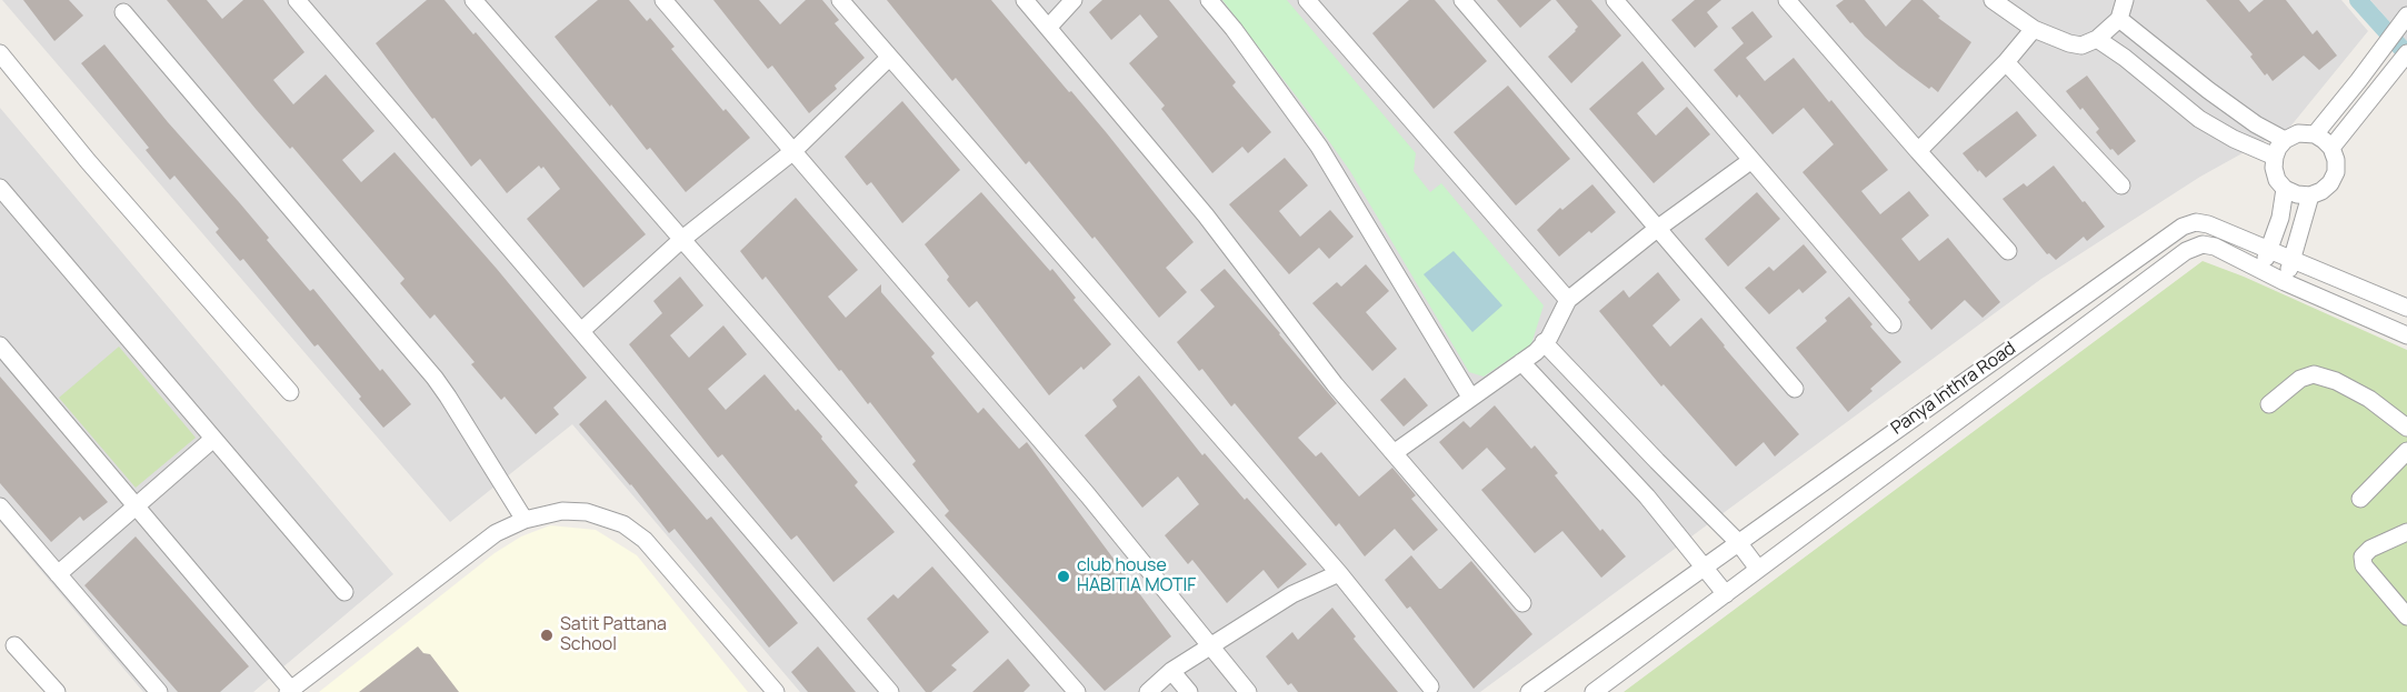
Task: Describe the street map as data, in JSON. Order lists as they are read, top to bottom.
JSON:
{
  "streets": {
    "street": ["Panya Inthra Road"]
  },
  "places": ["club house HABITIA MOTIF", "Satit Pattana School"]
}
